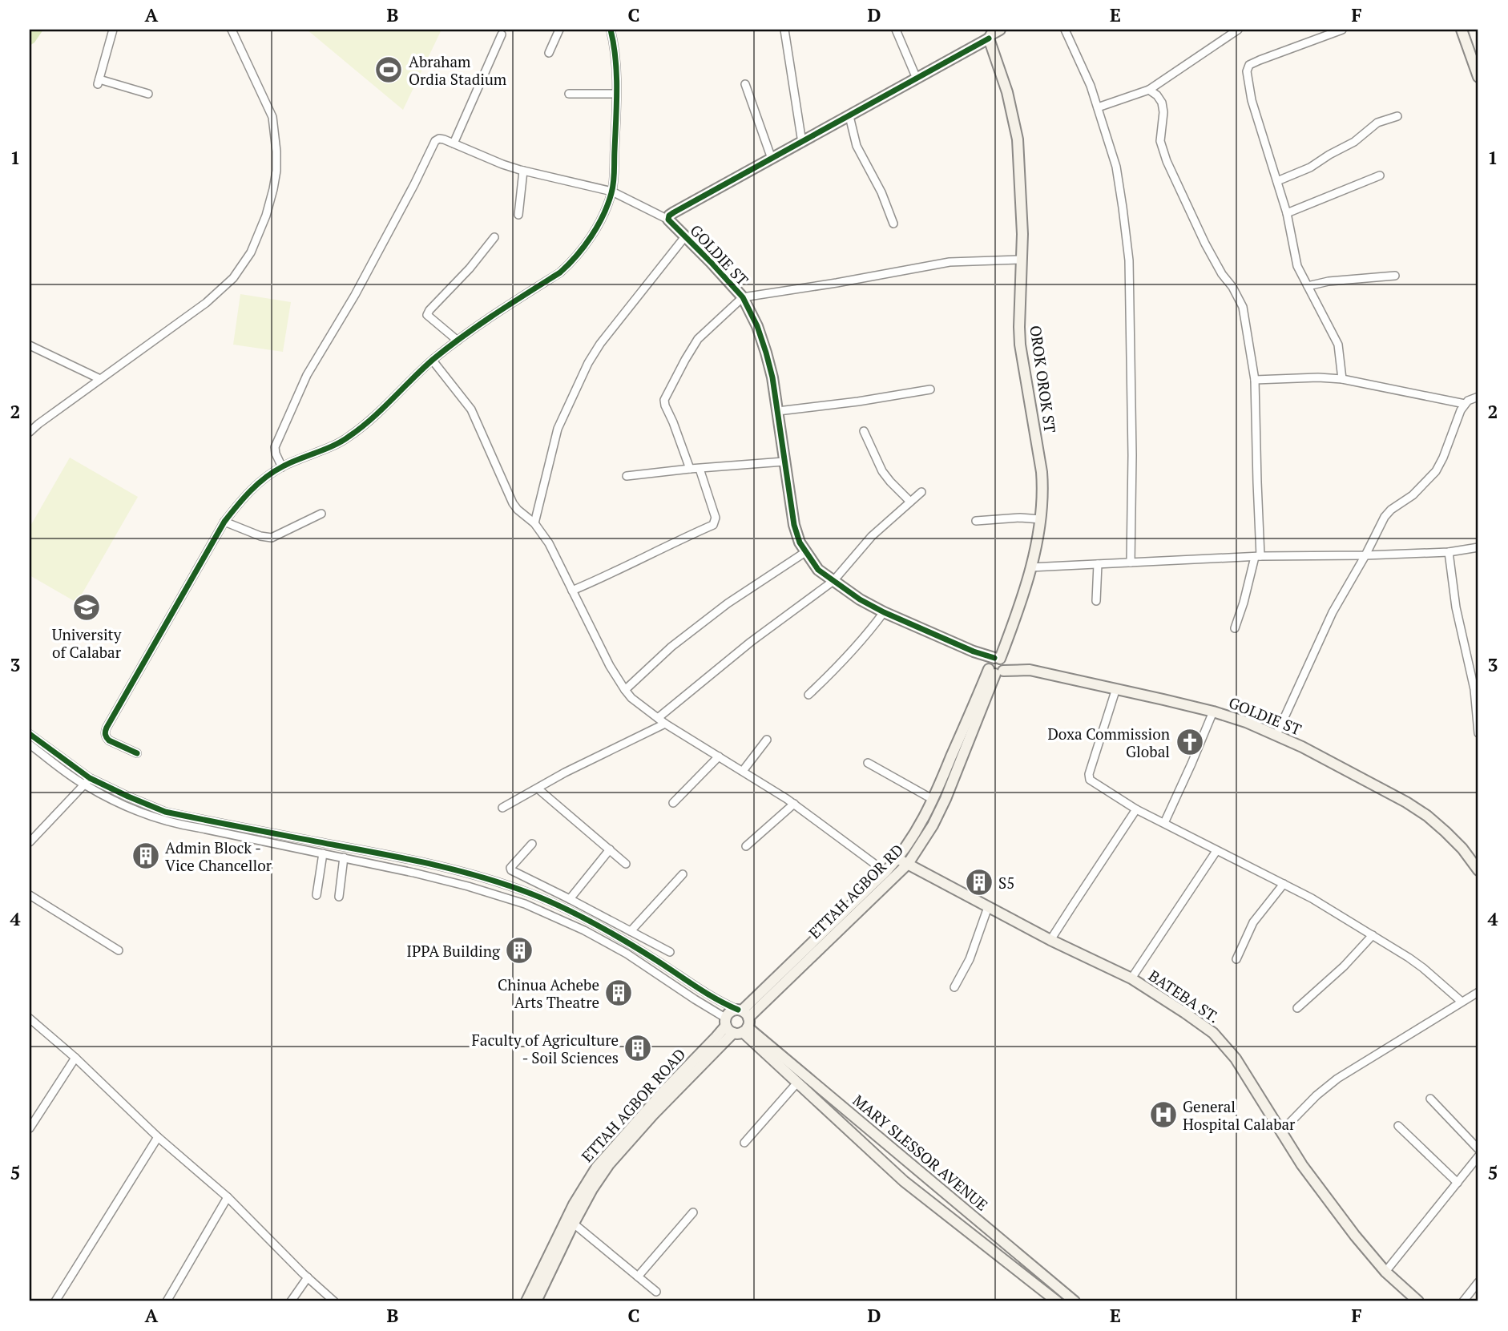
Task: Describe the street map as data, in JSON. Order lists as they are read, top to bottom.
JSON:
{
  "streets": {
    "main road": [
      "GOLDIE ST",
      "OROK OROK ST",
      "ETTAH AGBOR RD",
      "BATEBA ST.",
      "ETTAH AGBOR ROAD",
      "MARY SLESSOR AVENUE"
    ]
  },
  "crossings": [
    ["GOLDIE ST", "OROK OROK ST"],
    ["GOLDIE ST", "ETTAH AGBOR RD"],
    ["OROK OROK ST", "ETTAH AGBOR RD"],
    ["ETTAH AGBOR RD", "BATEBA ST."],
    ["ETTAH AGBOR RD", "ETTAH AGBOR ROAD"],
    ["ETTAH AGBOR RD", "MARY SLESSOR AVENUE"],
    ["ETTAH AGBOR ROAD", "MARY SLESSOR AVENUE"]
  ],
  "places": {
    "sports": ["Abraham Ordia Stadium"],
    "school or university": ["University of Calabar"],
    "church": ["Doxa Commission Global"],
    "building": [
      "Admin Block - Vice Chancellor",
      "S5",
      "IPPA Building",
      "Chinua Achebe Arts Theatre",
      "Faculty of Agriculture - Soil Sciences"
    ],
    "hospital": ["General Hospital Calabar"]
  },
  "grid": {
    "columns": [
      "A",
      "B",
      "C",
      "D",
      "E",
      "F"
    ],
    "rows": [
      "1",
      "2",
      "3",
      "4",
      "5"
    ]
  }
}
